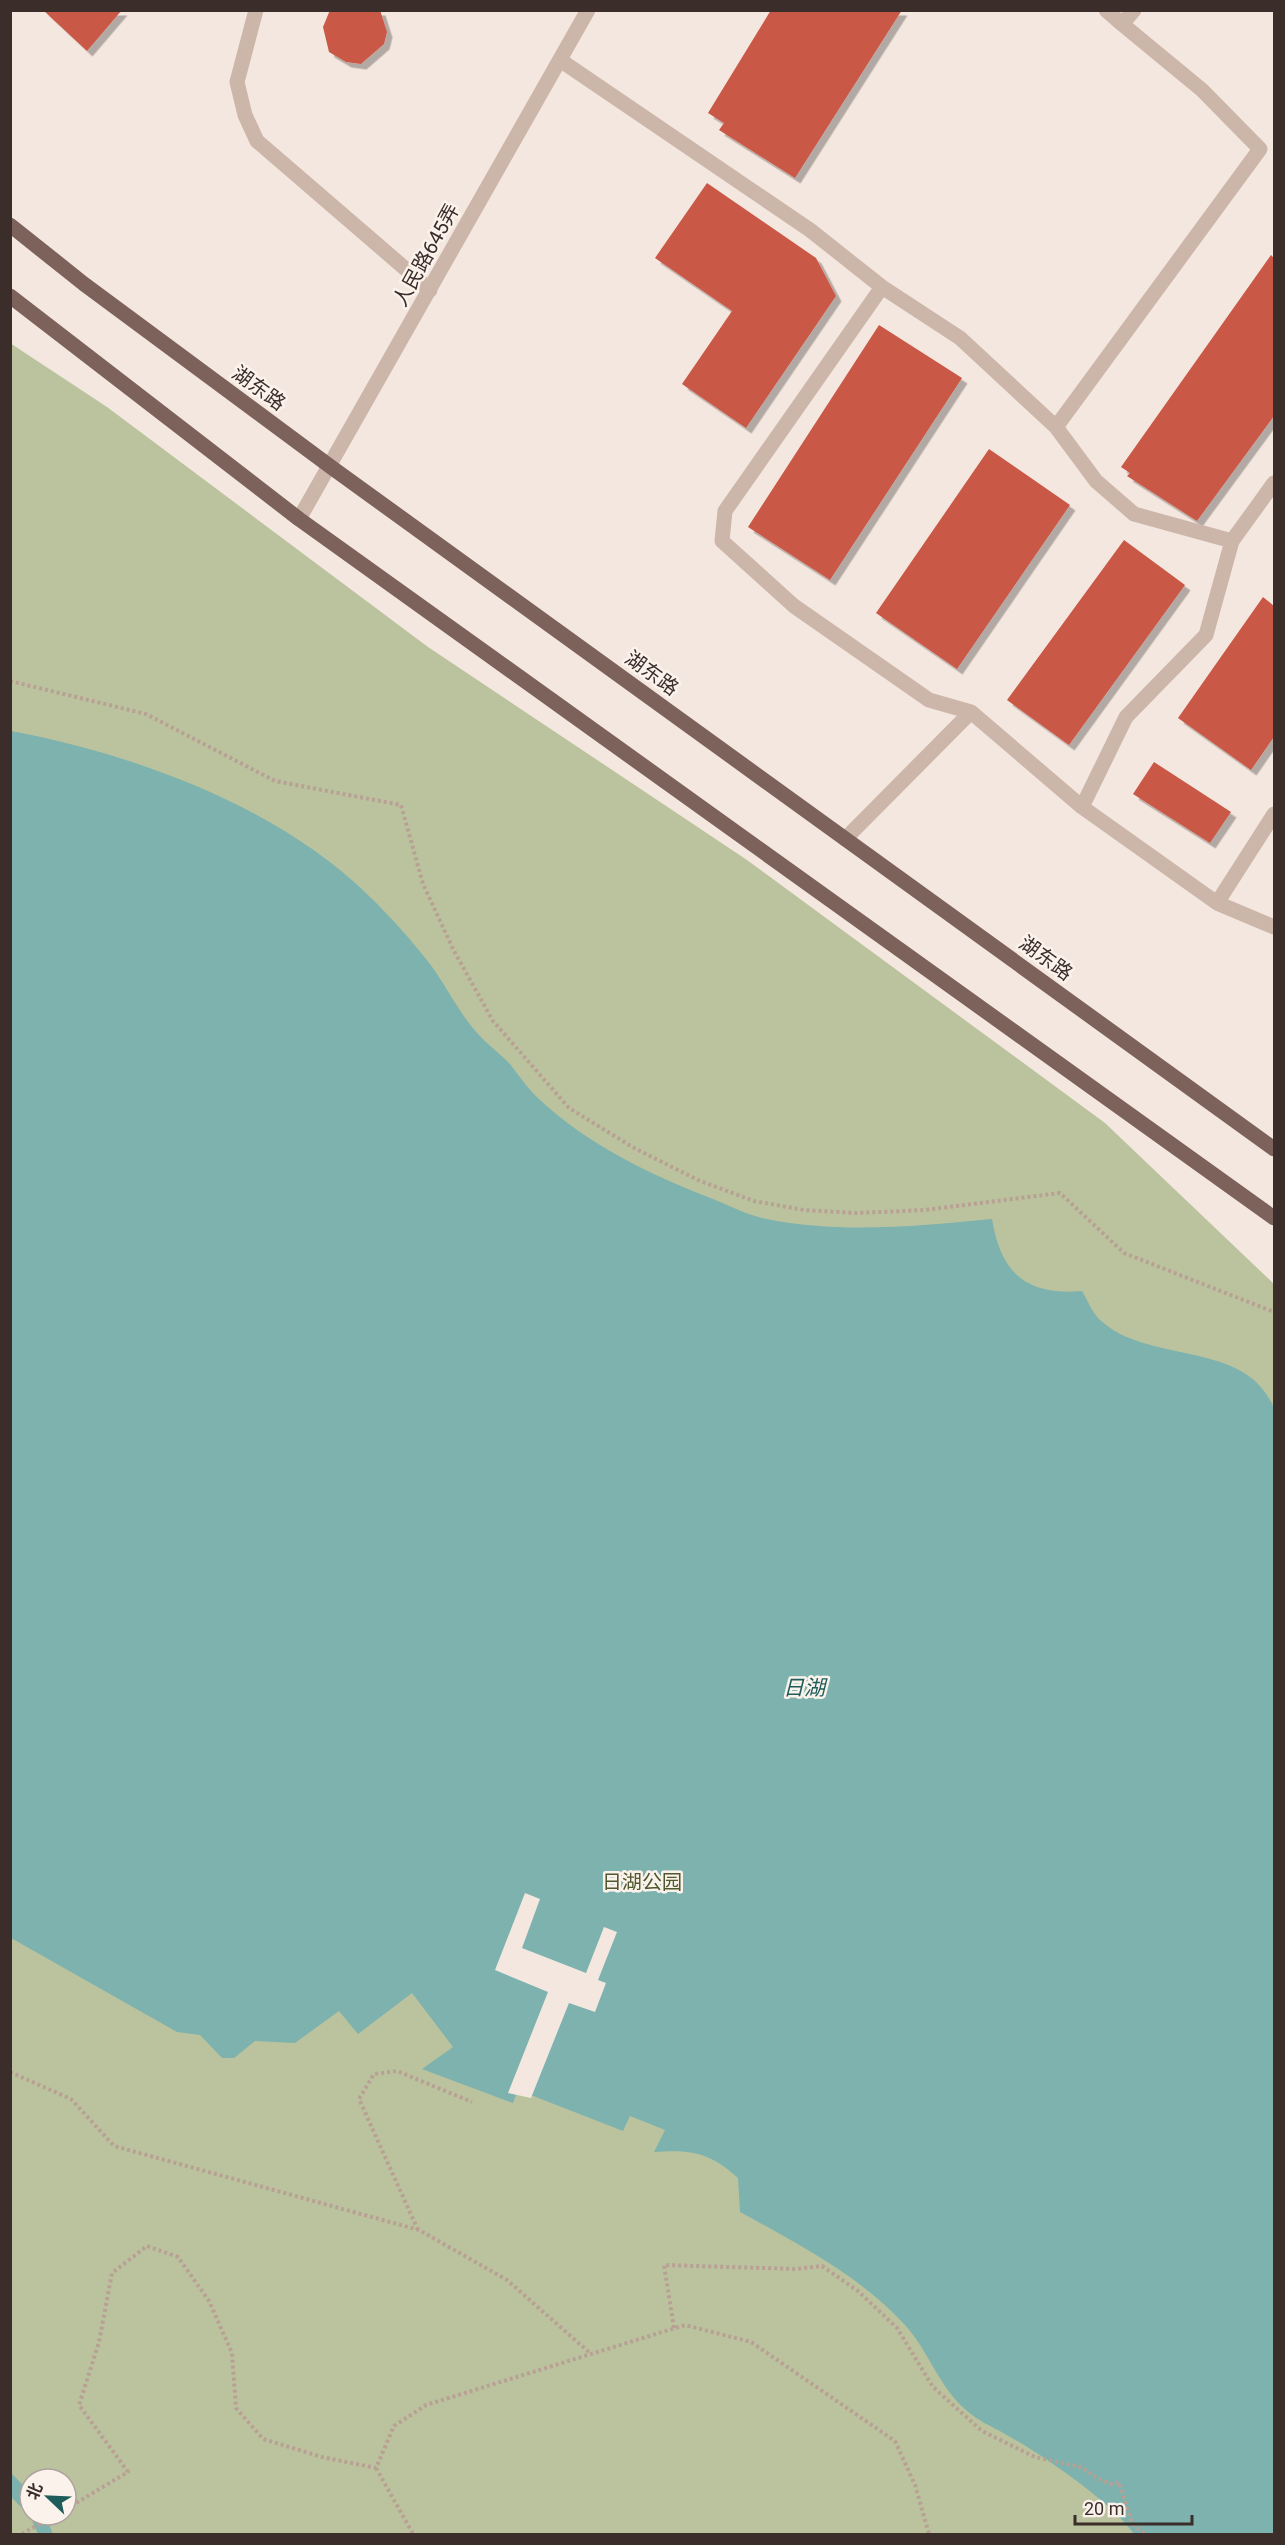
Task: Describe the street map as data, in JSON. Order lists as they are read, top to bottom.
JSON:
{
  "streets": {
    "main road": ["湖东路"],
    "street": ["人民路645弄"]
  },
  "crossings": [
    ["人民路645弄", "湖东路"]
  ],
  "water": ["日湖"],
  "parks": ["日湖公园"],
  "scale_bar": "20 m",
  "north": "top left"
}
